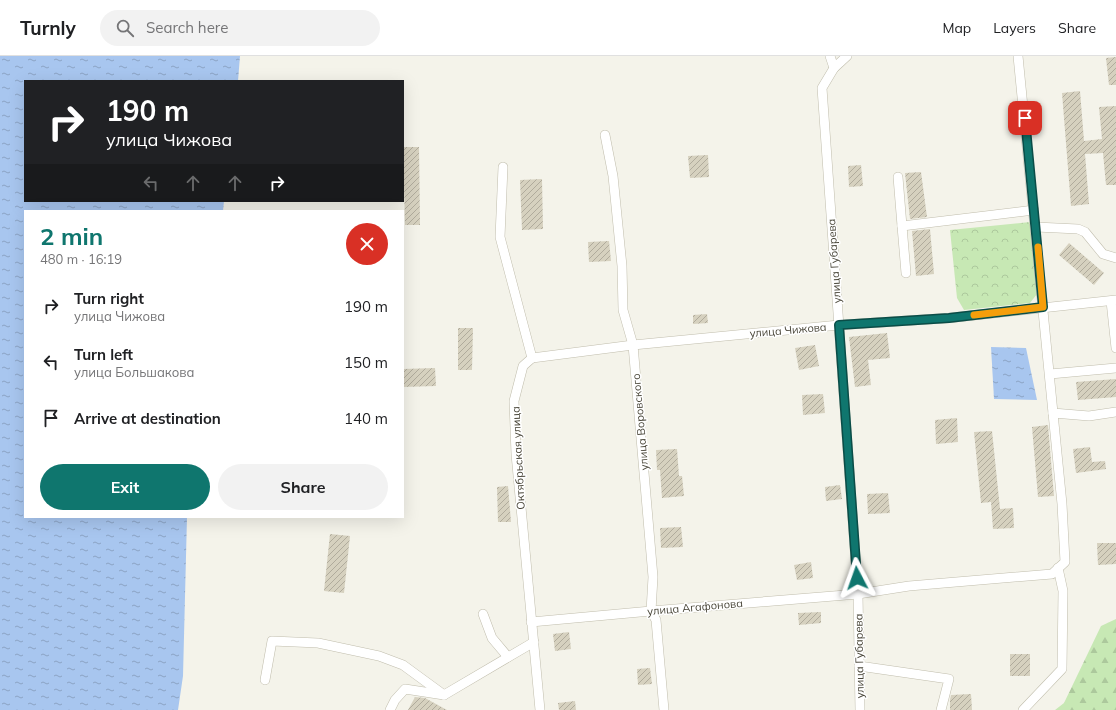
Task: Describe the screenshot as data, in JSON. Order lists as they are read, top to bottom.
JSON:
{
  "streets": {
    "street": [
      "улица Губарева",
      "улица Чижова",
      "улица Воровского",
      "Октябрьская улица",
      "улица Агафонова"
    ]
  },
  "crossings": [
    ["улица Губарева", "улица Чижова"],
    ["улица Губарева", "улица Агафонова"],
    ["улица Чижова", "улица Воровского"],
    ["улица Чижова", "Октябрьская улица"],
    ["улица Воровского", "улица Агафонова"],
    ["Октябрьская улица", "улица Агафонова"]
  ],
  "page": {
    "header": "Turnly",
    "search": "Search here",
    "nav": ["Map", "Layers", "Share"],
    "turn": ["190 m", "улица Чижова"],
    "heading": ["2 min", "480 m · 16:19"],
    "list": [
      {
        "name": "Turn right",
        "note": "улица Чижова",
        "value": "190 m"
      },
      {
        "name": "Turn left",
        "note": "улица Большакова",
        "value": "150 m"
      },
      {
        "name": "Arrive at destination",
        "value": "140 m"
      }
    ],
    "buttons": ["Exit", "Share"]
  }
}
